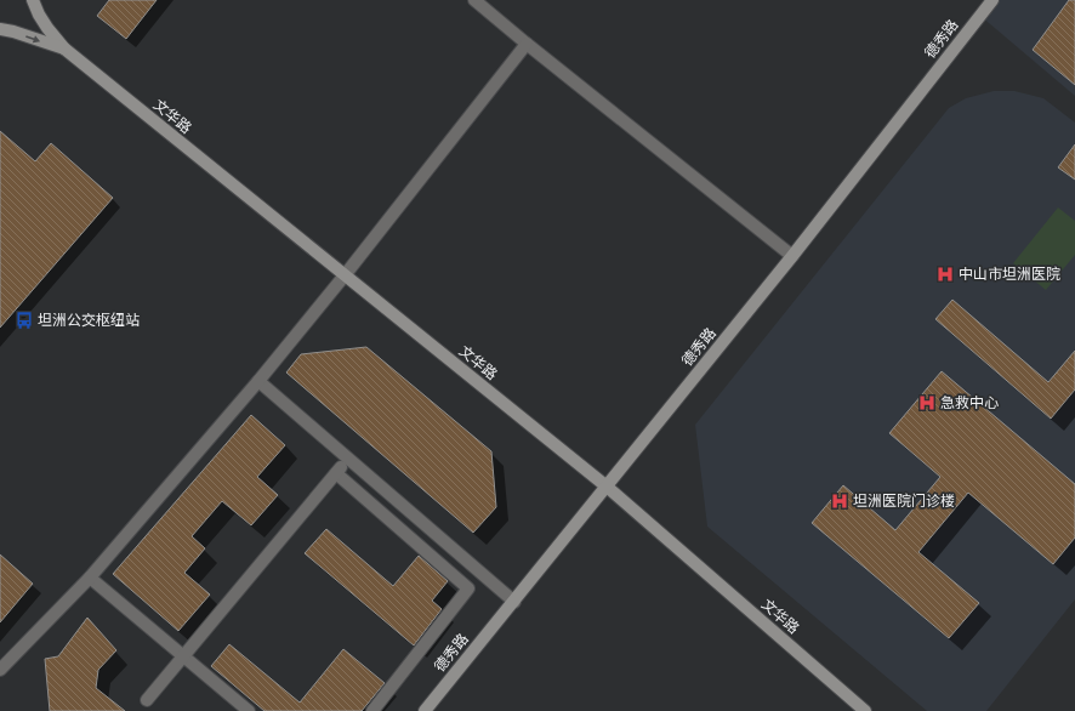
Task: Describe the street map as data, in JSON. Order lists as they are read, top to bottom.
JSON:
{
  "streets": {
    "street": ["德秀路", "文华路"]
  },
  "crossings": [
    ["德秀路", "文华路"]
  ],
  "places": {
    "hospital": ["中山市坦洲医院", "急救中心", "坦洲医院门诊楼"],
    "bus stop": ["坦洲公交枢纽站"]
  }
}
